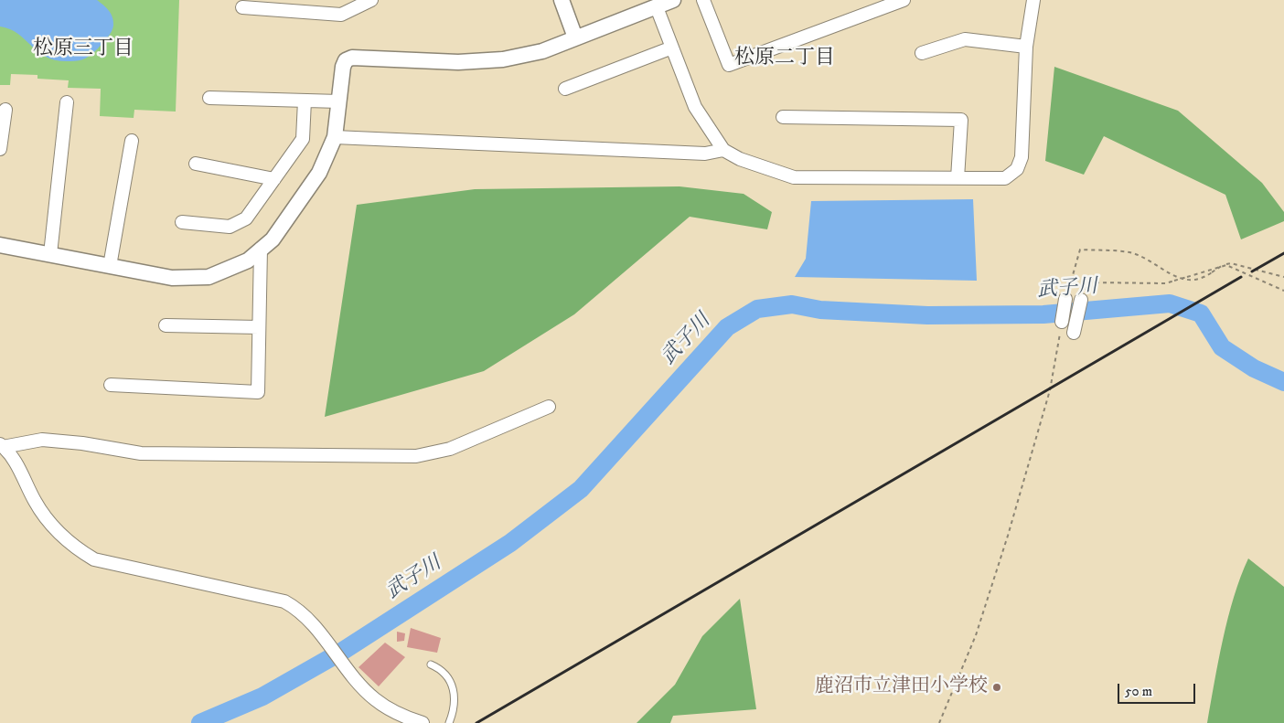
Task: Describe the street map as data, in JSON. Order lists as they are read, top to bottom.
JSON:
{
  "districts": ["松原三丁目", "松原二丁目"],
  "water": ["武子川"],
  "places": ["鹿沼市立津田小学校"],
  "scale_bar": "50 m"
}
